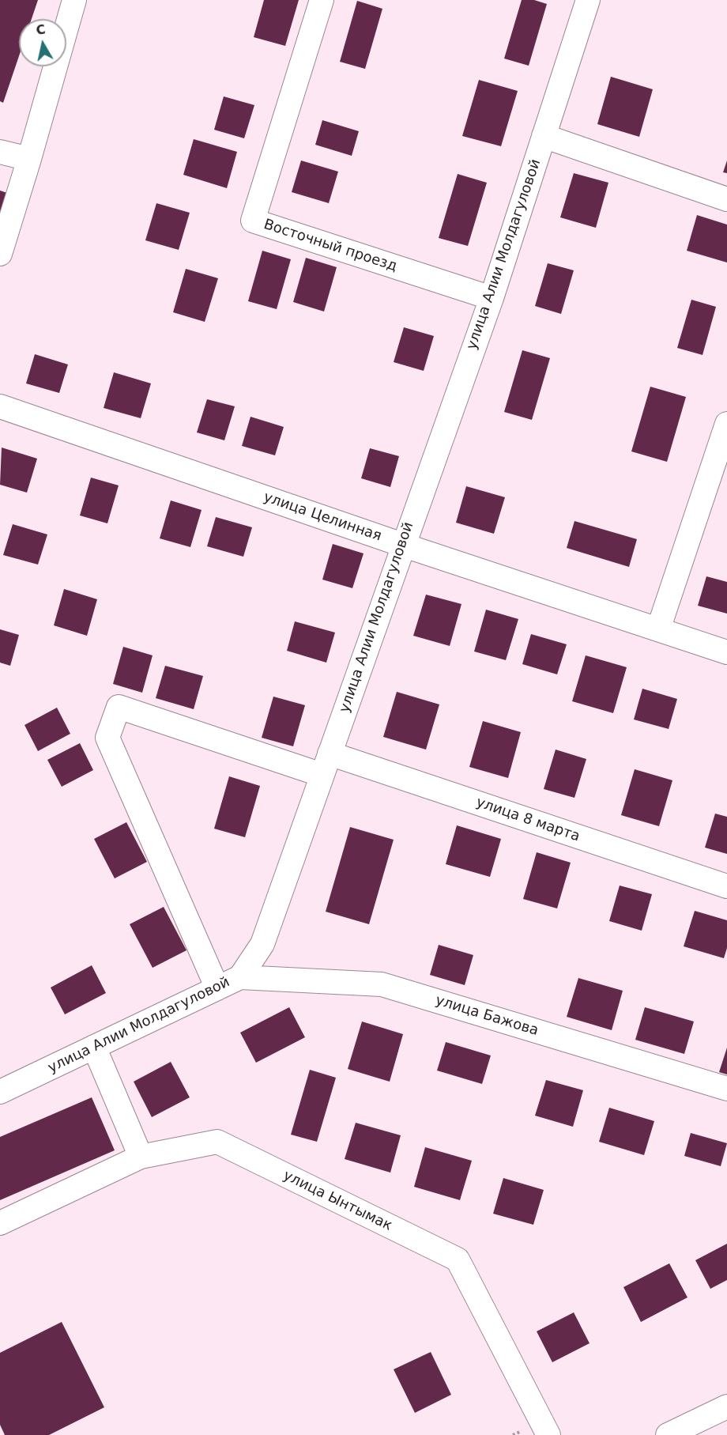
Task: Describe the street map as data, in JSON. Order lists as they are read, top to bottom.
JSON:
{
  "streets": {
    "street": [
      "Восточный проезд",
      "улица Алии Молдагуловой",
      "улица Целинная",
      "улица 8 марта",
      "улица Бажова",
      "улица Ынтымак"
    ]
  },
  "crossings": [
    ["Восточный проезд", "улица Алии Молдагуловой"],
    ["улица Алии Молдагуловой", "улица Целинная"],
    ["улица Алии Молдагуловой", "улица 8 марта"],
    ["улица Алии Молдагуловой", "улица Бажова"]
  ],
  "north": "top"
}
